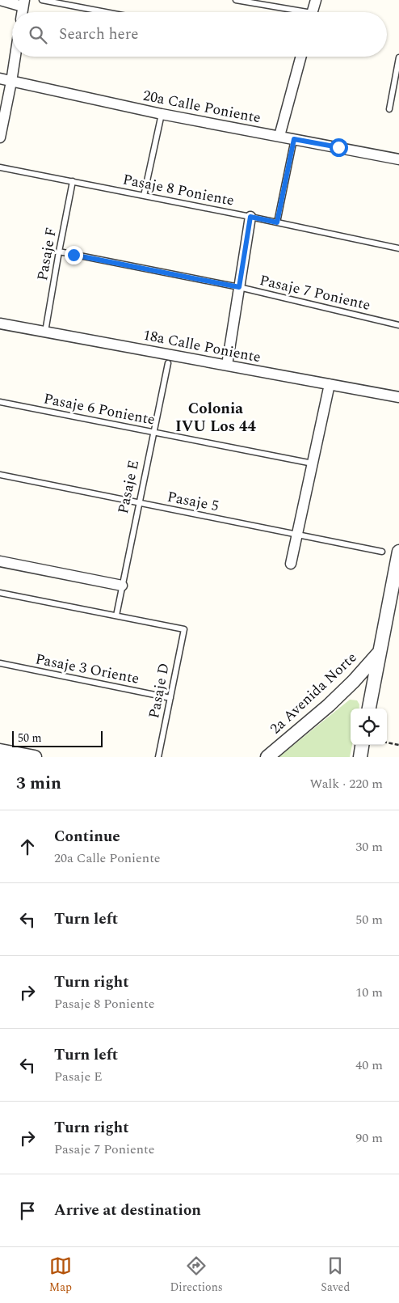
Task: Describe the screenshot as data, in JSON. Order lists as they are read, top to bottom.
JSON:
{
  "streets": {
    "street": ["20a Calle Poniente", "18a Calle Poniente", "2a Avenida Norte"],
    "lane": [
      "Pasaje 8 Poniente",
      "Pasaje F",
      "Pasaje 7 Poniente",
      "Pasaje 6 Poniente",
      "Pasaje E",
      "Pasaje 5",
      "Pasaje 3 Oriente",
      "Pasaje D"
    ]
  },
  "crossings": [
    ["Pasaje 8 Poniente", "Pasaje F"],
    ["Pasaje F", "Pasaje 7 Poniente"],
    ["Pasaje F", "18a Calle Poniente"],
    ["Pasaje 6 Poniente", "Pasaje E"],
    ["Pasaje E", "Pasaje 5"],
    ["Pasaje E", "Pasaje D"],
    ["Pasaje 3 Oriente", "Pasaje D"]
  ],
  "districts": ["Colonia IVU Los 44"],
  "scale_bar": "50 m",
  "page": {
    "search": "Search here",
    "scale": "50 m",
    "heading": ["3 min", "Walk · 220 m"],
    "list": [
      ["Continue", "20a Calle Poniente", "30 m"],
      ["Turn left", "50 m"],
      ["Turn right", "Pasaje 8 Poniente", "10 m"],
      ["Turn left", "Pasaje E", "40 m"],
      ["Turn right", "Pasaje 7 Poniente", "90 m"],
      "Arrive at destination"
    ],
    "nav": ["Map", "Directions", "Saved"]
  }
}
